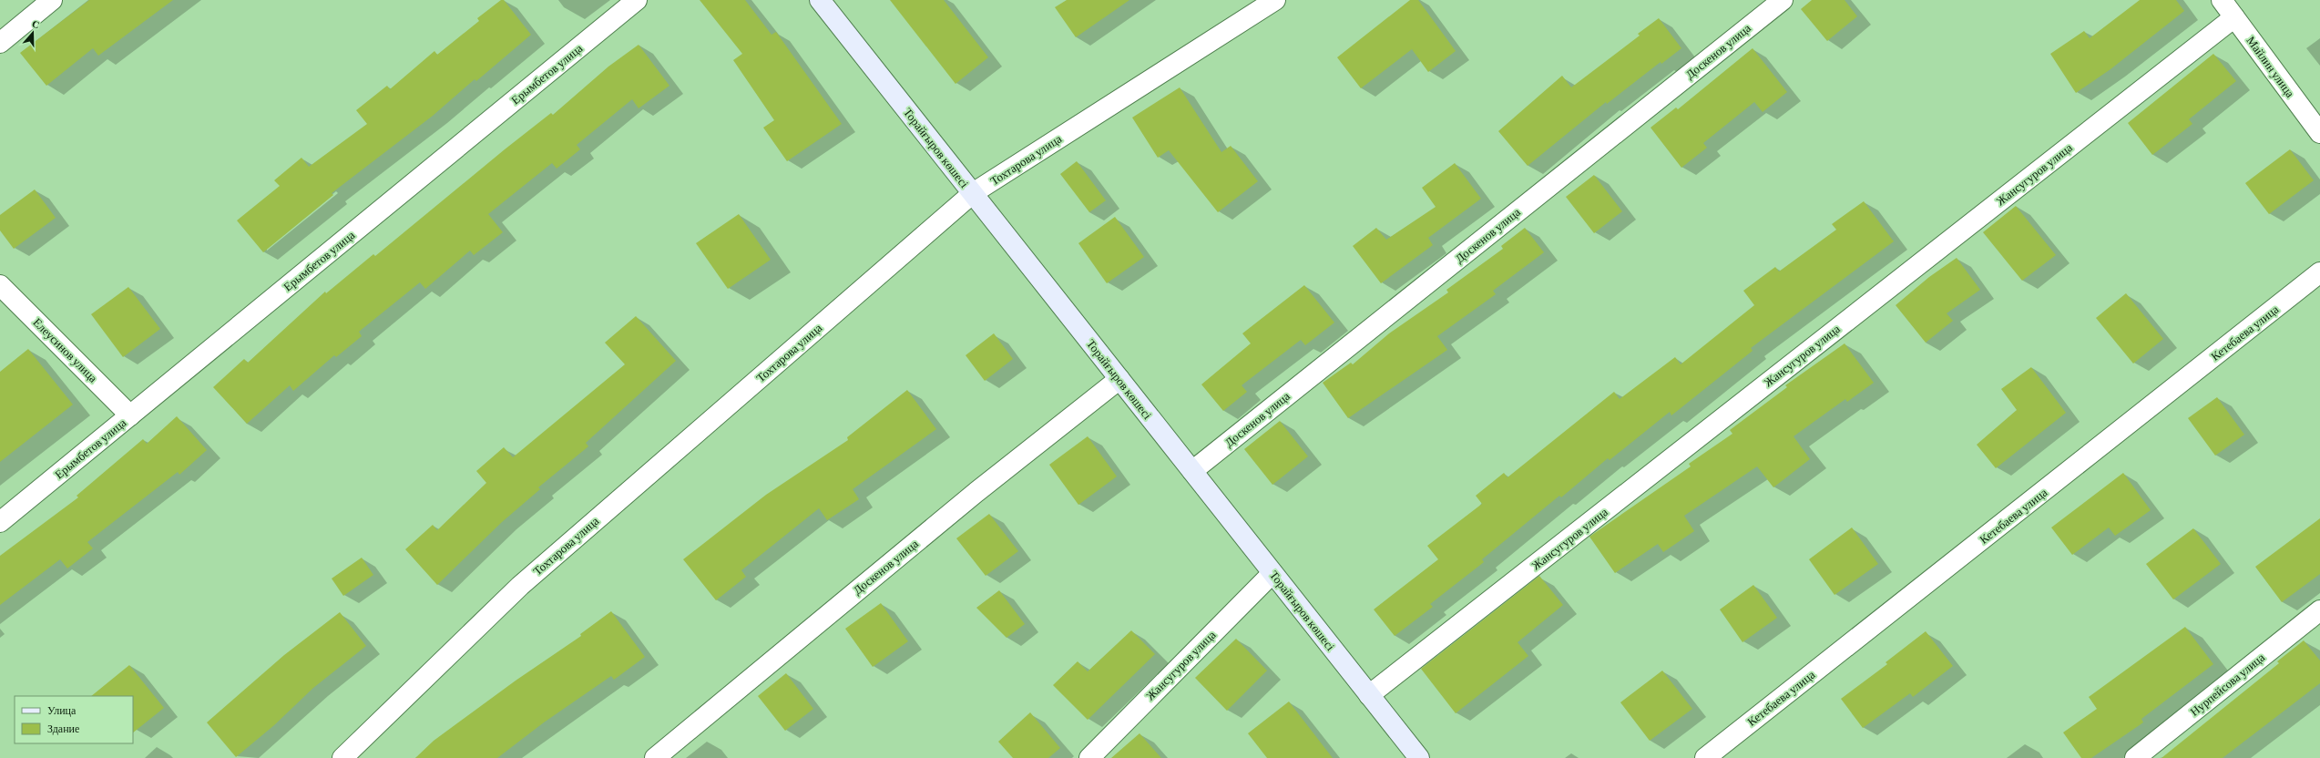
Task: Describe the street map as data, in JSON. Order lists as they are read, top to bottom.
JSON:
{
  "streets": {
    "street": [
      "Доскенов улица",
      "Майлин улица",
      "Ерымбетов улица",
      "Торайғыров көшесі",
      "Тохтарова улица",
      "Жансугуров улица",
      "Кетебаева улица",
      "Елеусинов улица",
      "Нурпейсова улица"
    ]
  },
  "crossings": [
    ["Доскенов улица", "Торайғыров көшесі"],
    ["Майлин улица", "Жансугуров улица"],
    ["Ерымбетов улица", "Елеусинов улица"],
    ["Торайғыров көшесі", "Тохтарова улица"],
    ["Торайғыров көшесі", "Жансугуров улица"]
  ],
  "legend": ["Улица", "Здание"],
  "north": "top"
}
